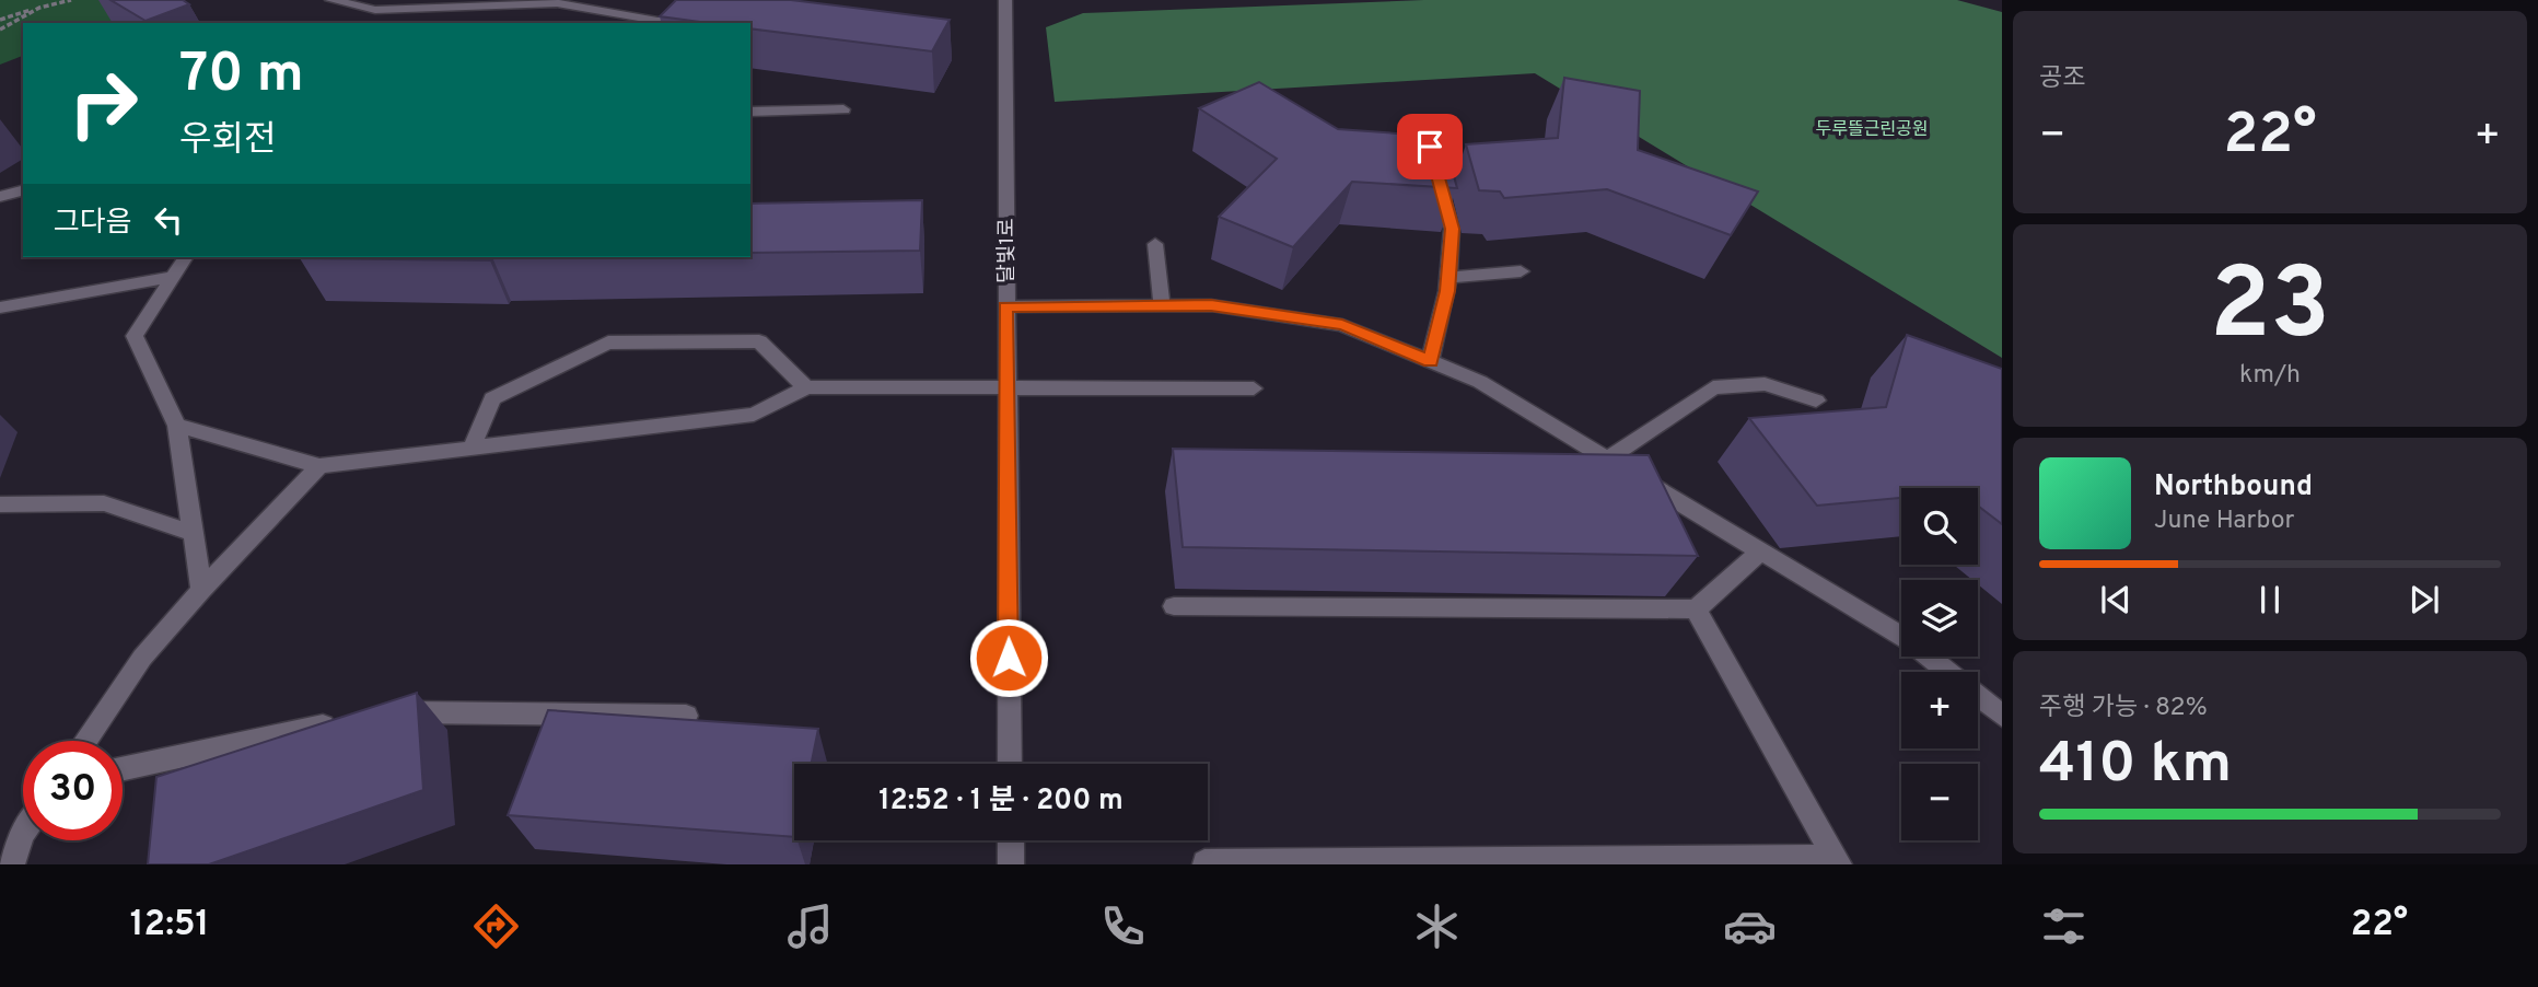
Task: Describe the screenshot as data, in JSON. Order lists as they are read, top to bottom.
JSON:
{
  "streets": {
    "street": ["달빛1로"]
  },
  "parks": ["두루뜰근린공원"],
  "page": {
    "tile": [
      "공조",
      ["23", "km/h"],
      ["주행 가능 · 82%", "410 km"]
    ],
    "turn": ["70 m", "우회전"],
    "heat": ["−", "22°", "+"],
    "then": "그다음",
    "song": ["Northbound", "June Harbor"],
    "map_buttons": ["+", "−"],
    "limit": "30",
    "trip": "12:52 · 1 분 · 200 m",
    "tabs": ["12:51", "22°"]
  }
}
